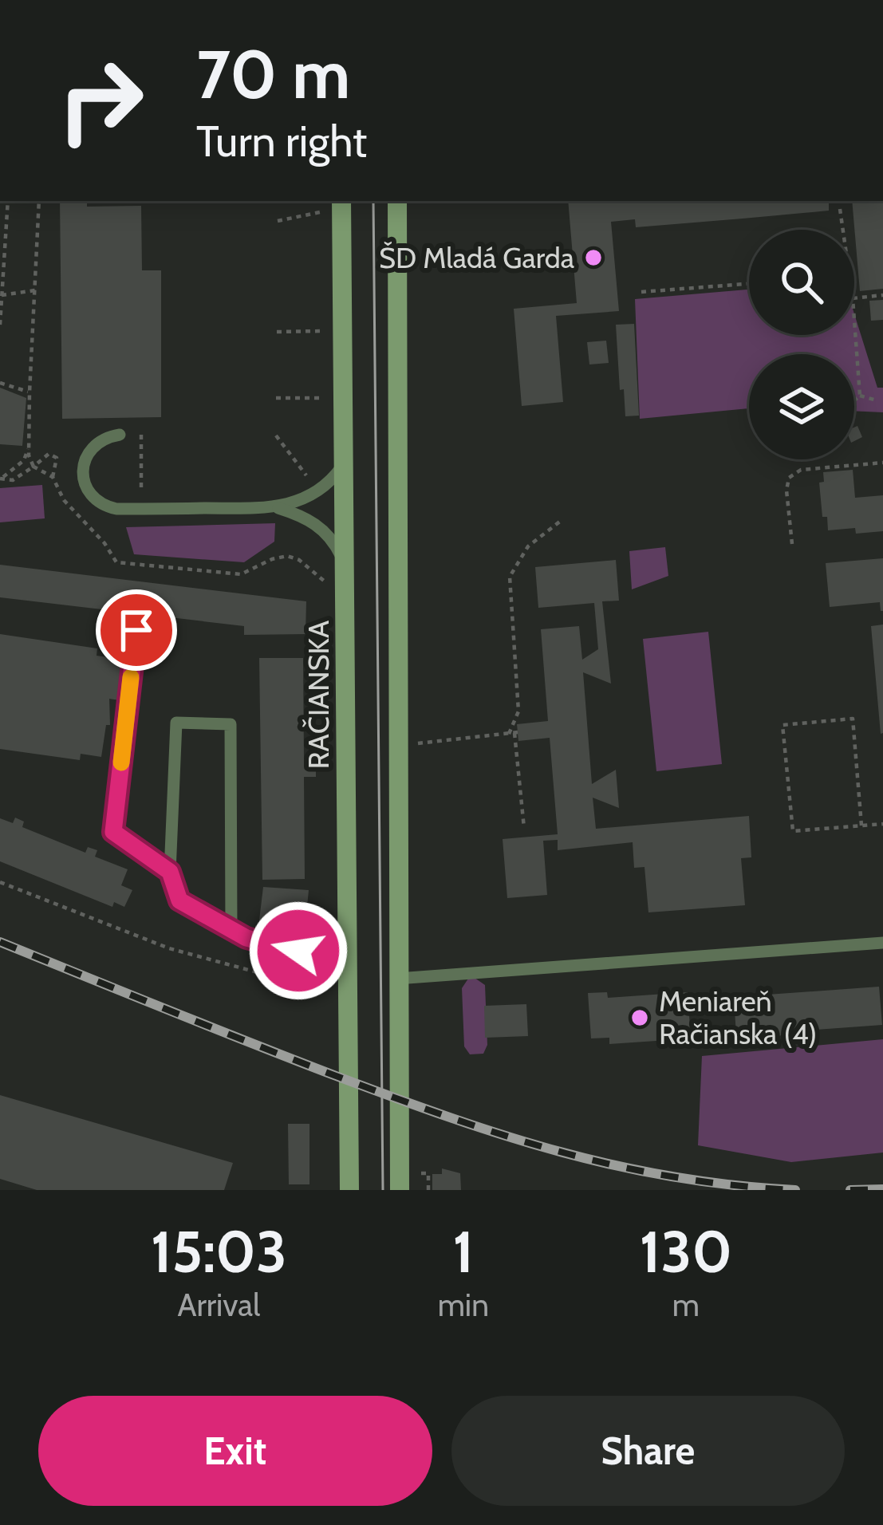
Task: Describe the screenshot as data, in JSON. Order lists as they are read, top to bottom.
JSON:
{
  "streets": {
    "main road": ["RAČIANSKA"]
  },
  "places": ["ŠD Mladá Garda", "Meniareň Račianska (4)"],
  "page": {
    "turn": ["70 m", "Turn right"],
    "eta": [
      "15:03",
      "Arrival",
      "1",
      "min",
      "130",
      "m"
    ],
    "buttons": ["Exit", "Share"]
  }
}
